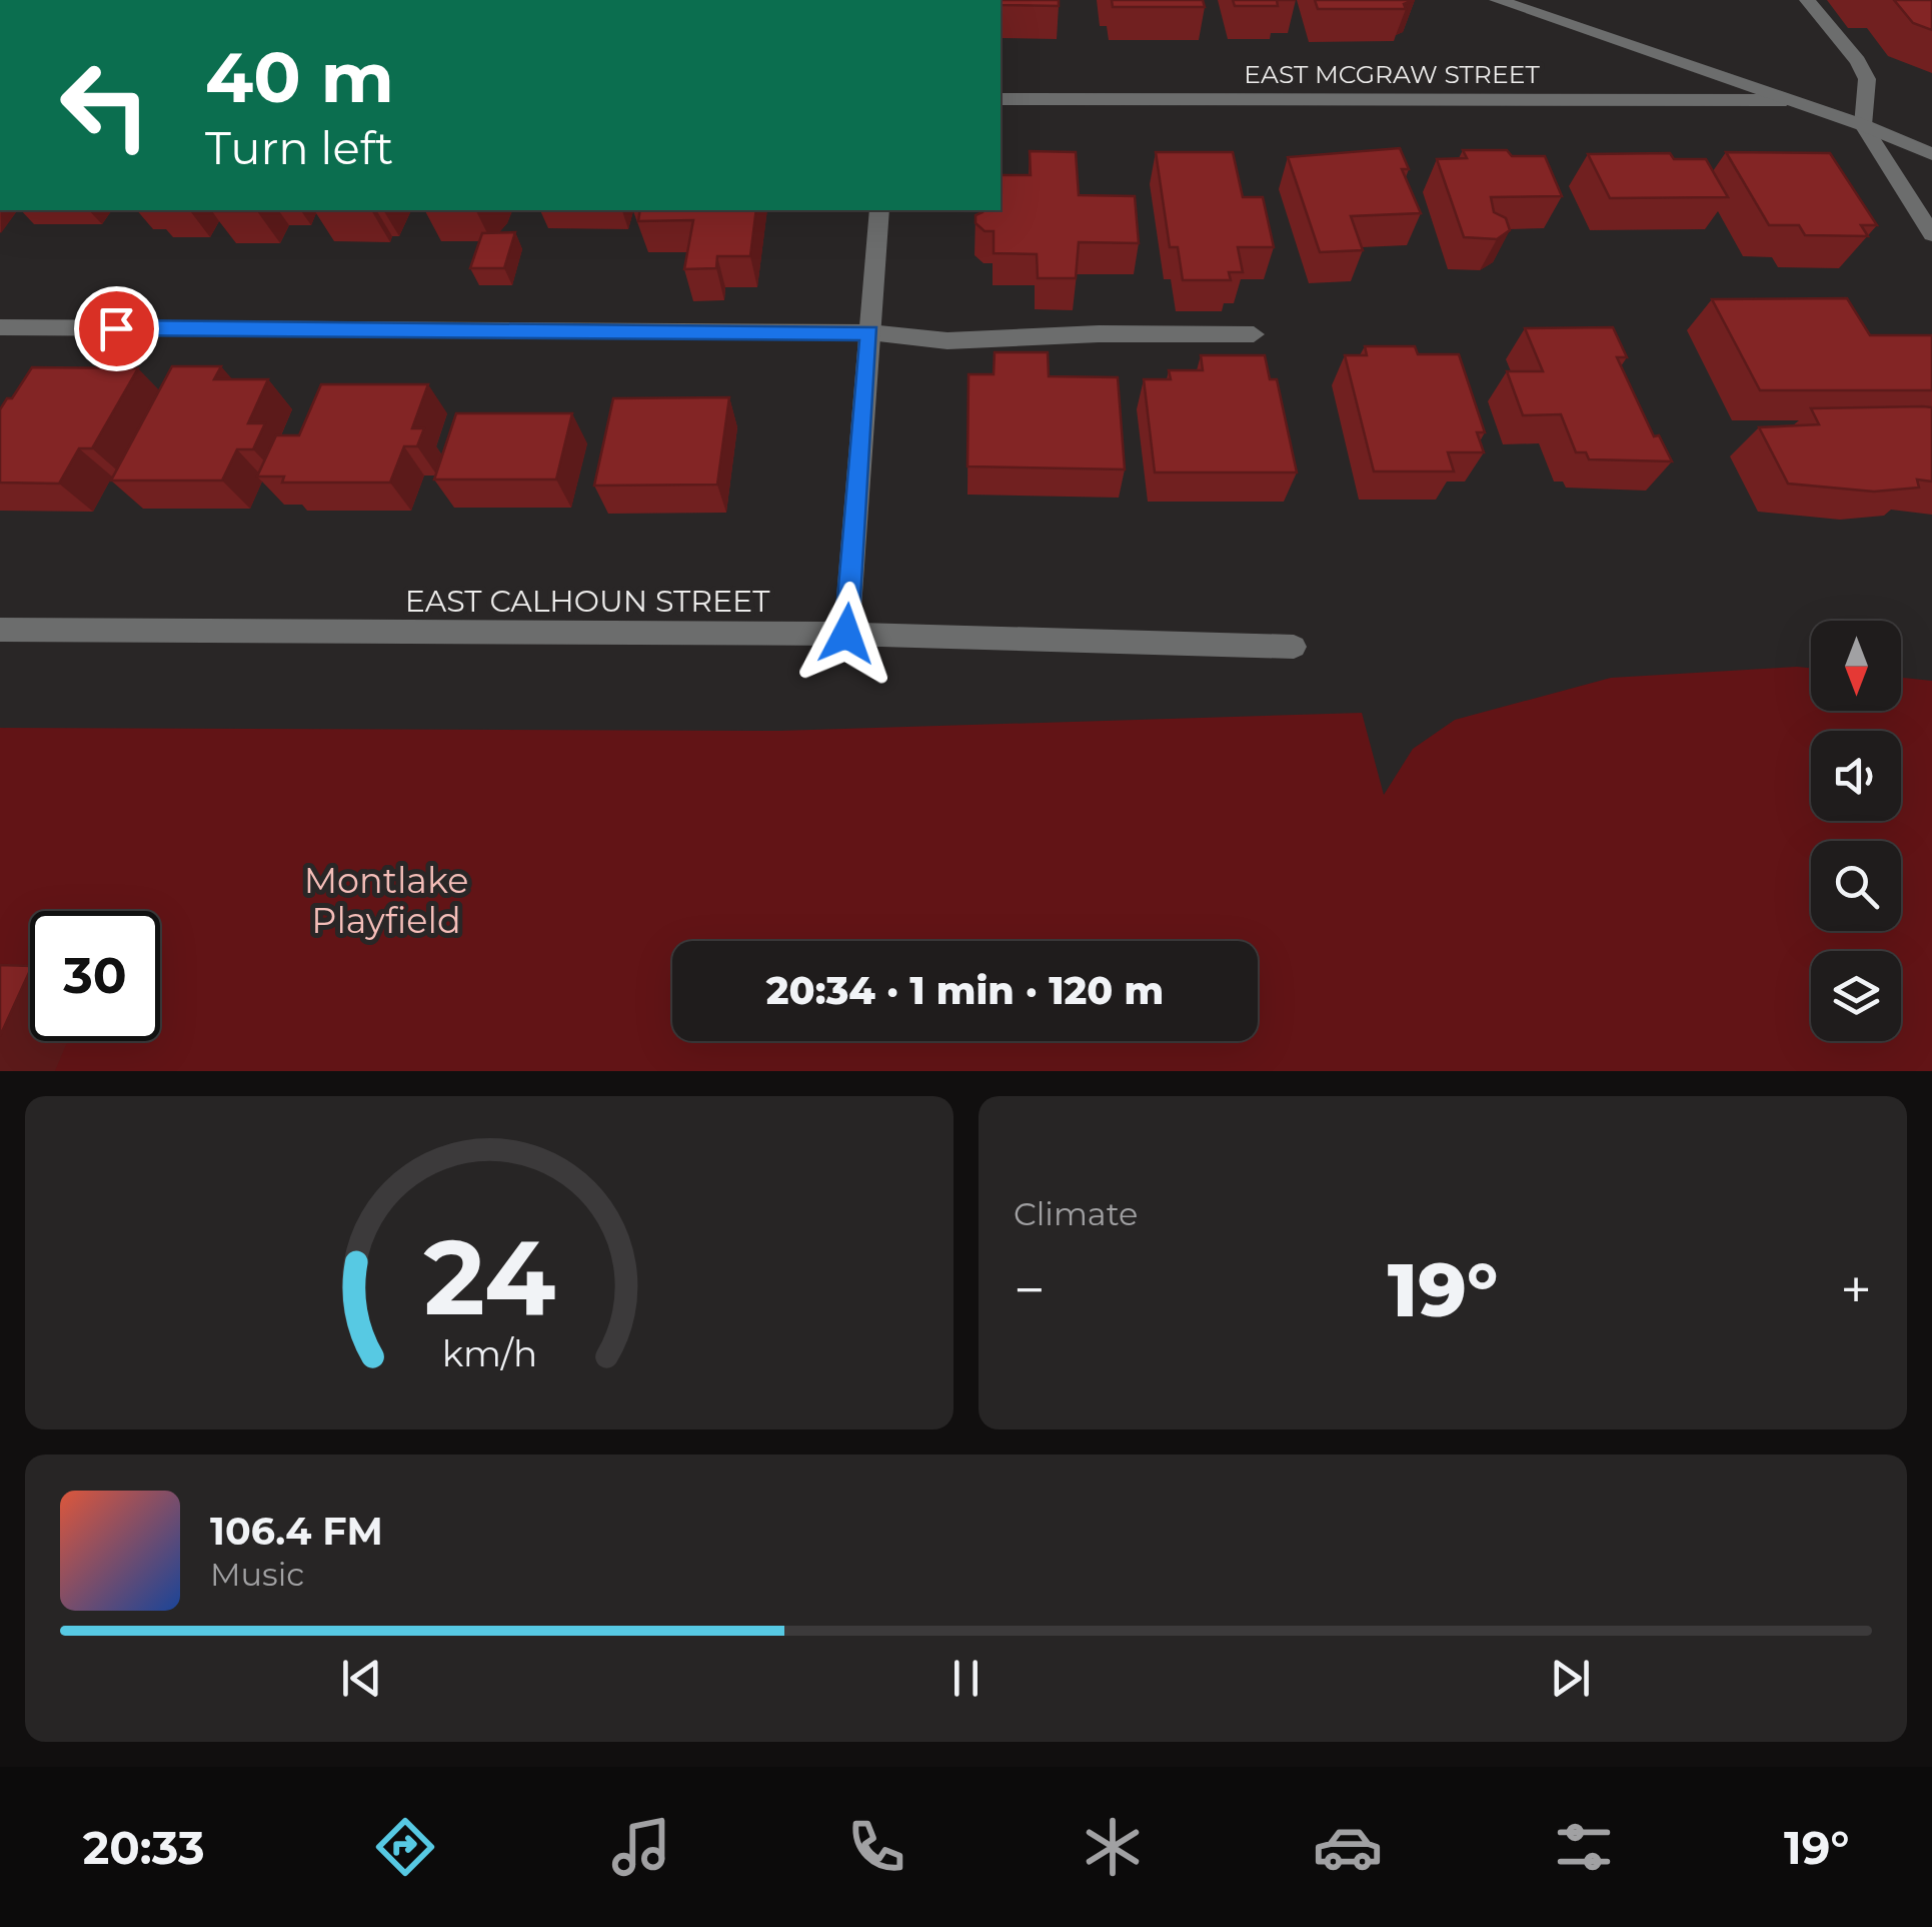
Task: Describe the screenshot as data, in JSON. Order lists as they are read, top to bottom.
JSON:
{
  "streets": {
    "street": ["EAST MCGRAW STREET", "EAST CALHOUN STREET"]
  },
  "parks": ["Montlake Playfield"],
  "north": "bottom",
  "page": {
    "turn": ["40 m", "Turn left"],
    "limit": "30",
    "trip": "20:34 · 1 min · 120 m",
    "tile": "Climate",
    "heat": ["−", "19°", "+"],
    "song": ["106.4 FM", "Music"],
    "tabs": ["20:33", "19°"],
    "gauge": ["24", "km/h"]
  }
}
